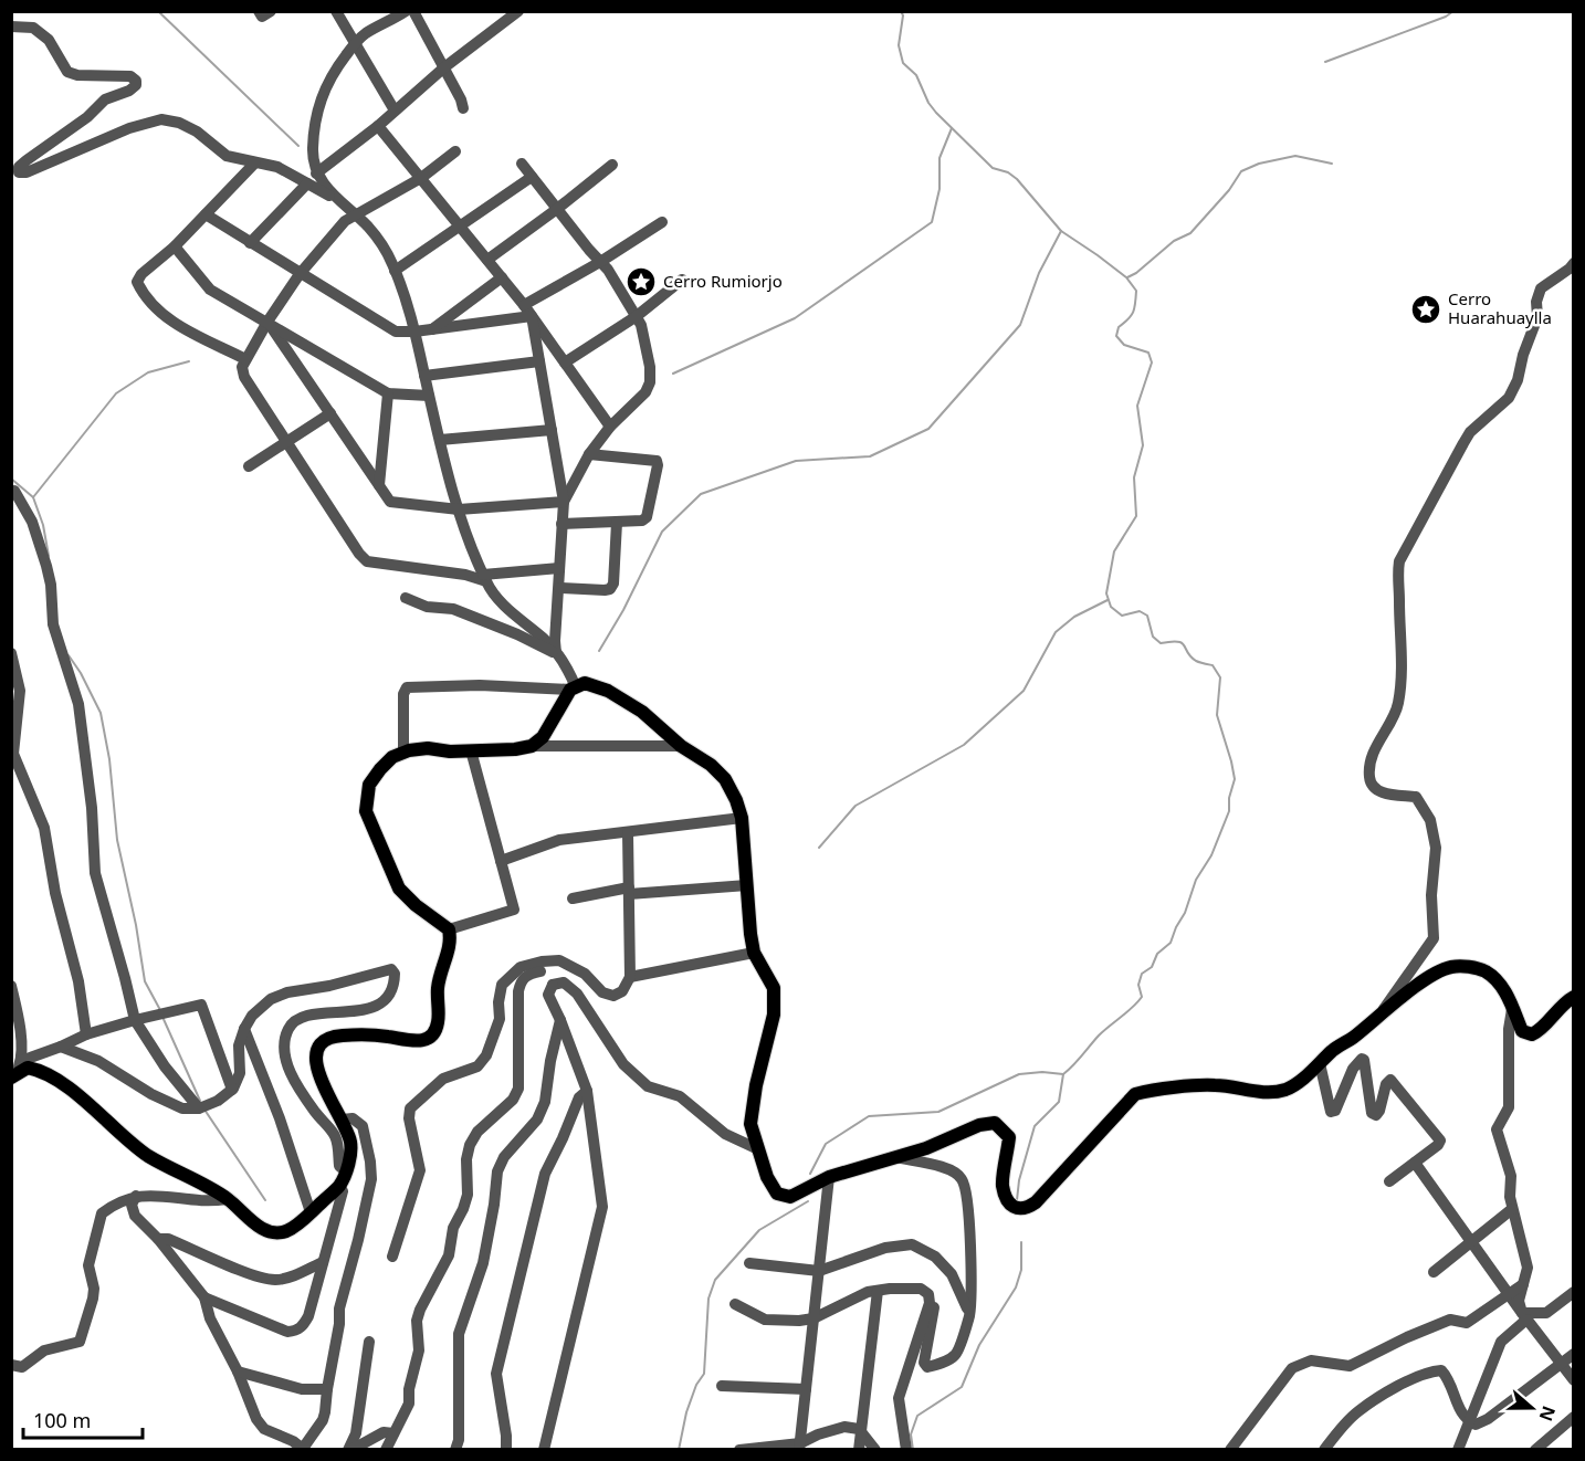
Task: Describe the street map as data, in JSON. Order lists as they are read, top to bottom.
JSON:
{
  "places": {
    "place": ["Cerro Rumiorjo", "Cerro Huarahuaylla"]
  },
  "scale_bar": "100 m",
  "north": "right"
}
